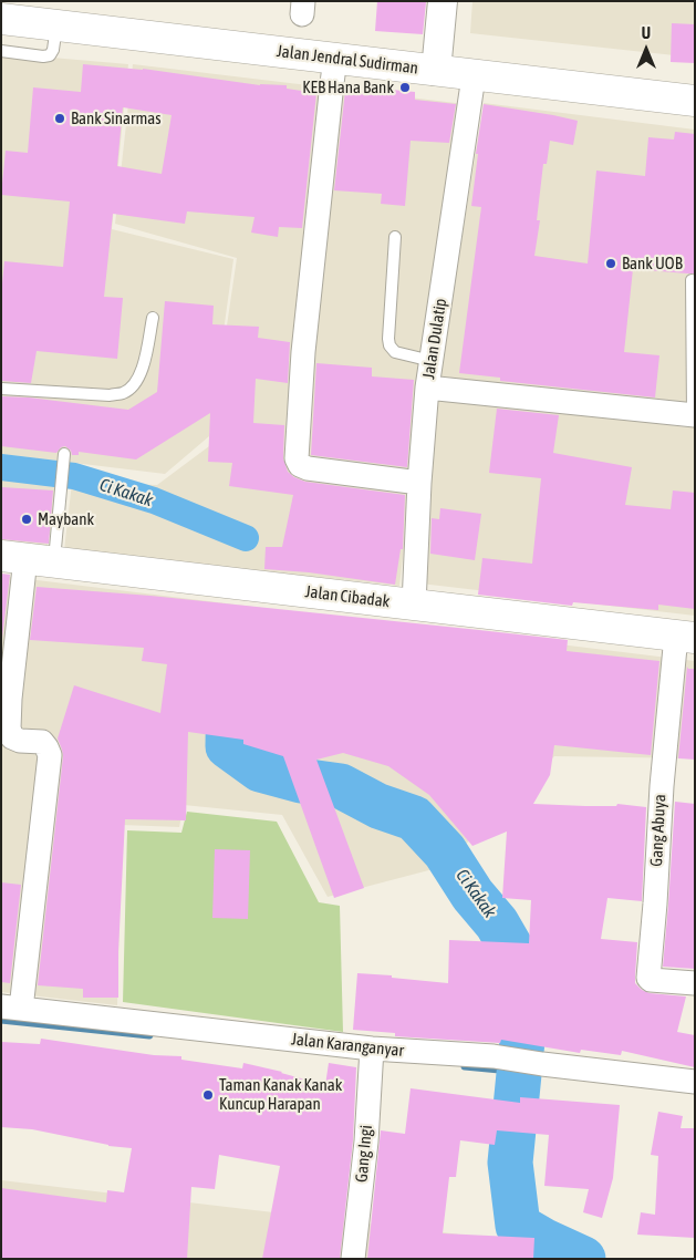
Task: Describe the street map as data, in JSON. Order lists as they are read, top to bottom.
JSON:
{
  "streets": {
    "main road": ["Jalan Jendral Sudirman", "Jalan Cibadak"],
    "street": [
      "Jalan Dulatip",
      "Gang Abuya",
      "Jalan Karanganyar",
      "Gang Ingi"
    ]
  },
  "crossings": [
    ["Jalan Jendral Sudirman", "Jalan Dulatip"],
    ["Jalan Dulatip", "Jalan Cibadak"],
    ["Jalan Cibadak", "Gang Abuya"],
    ["Jalan Karanganyar", "Gang Ingi"]
  ],
  "water": ["Ci Kakak"],
  "places": [
    "KEB Hana Bank",
    "Bank Sinarmas",
    "Bank UOB",
    "Maybank",
    "Taman Kanak Kanak Kuncup Harapan"
  ],
  "north": "top"
}
